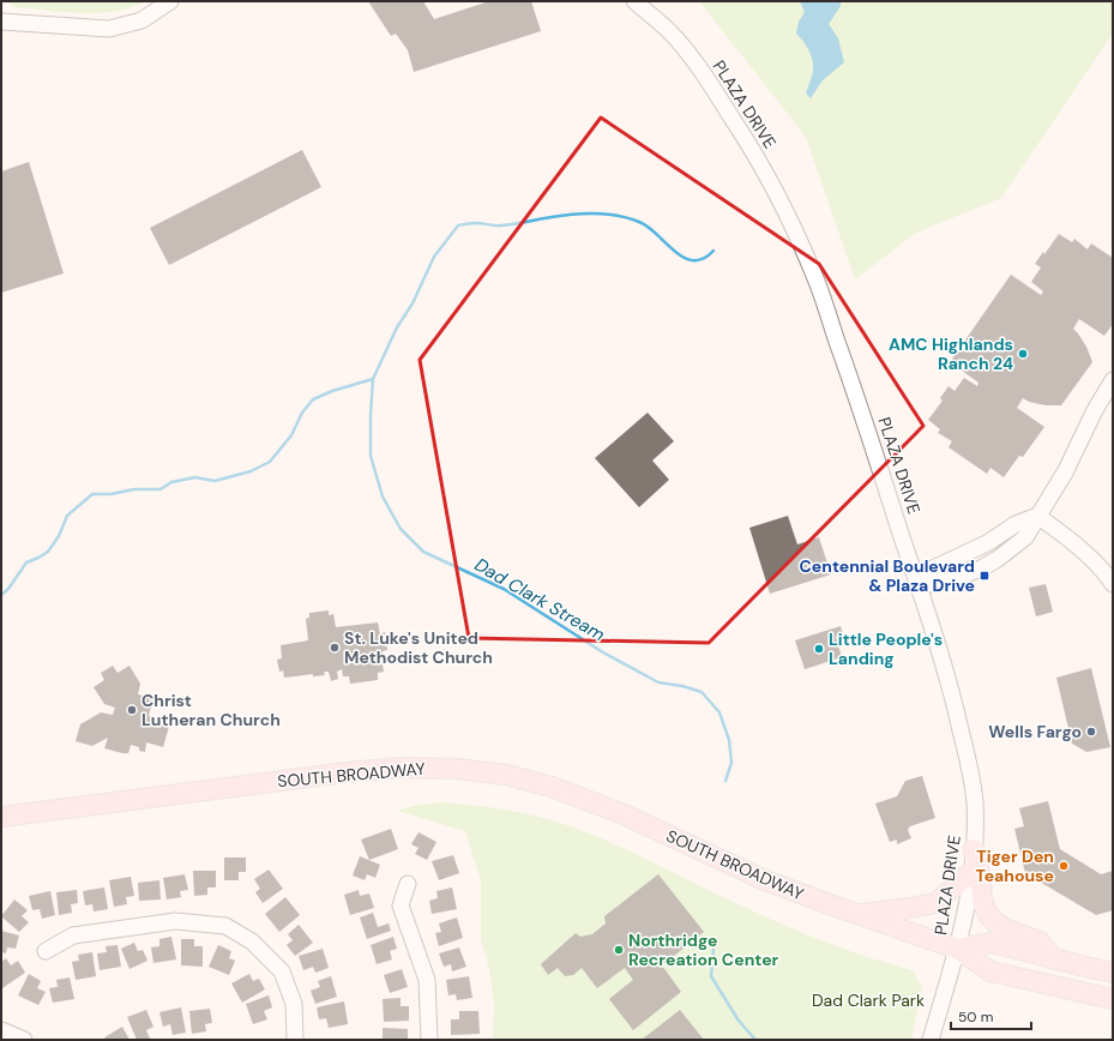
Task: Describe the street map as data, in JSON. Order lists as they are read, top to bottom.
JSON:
{
  "streets": {
    "main road": ["SOUTH BROADWAY"],
    "street": ["PLAZA DRIVE"]
  },
  "crossings": [
    ["PLAZA DRIVE", "SOUTH BROADWAY"]
  ],
  "water": ["Dad Clark Stream"],
  "parks": ["Dad Clark Park"],
  "places": {
    "other": [
      "AMC Highlands Ranch 24",
      "St. Luke's United Methodist Church",
      "Little People's Landing",
      "Christ Lutheran Church",
      "Wells Fargo",
      "Tiger Den Teahouse",
      "Northridge Recreation Center"
    ],
    "transit": ["Centennial Boulevard & Plaza Drive"]
  },
  "scale_bar": "50 m"
}
